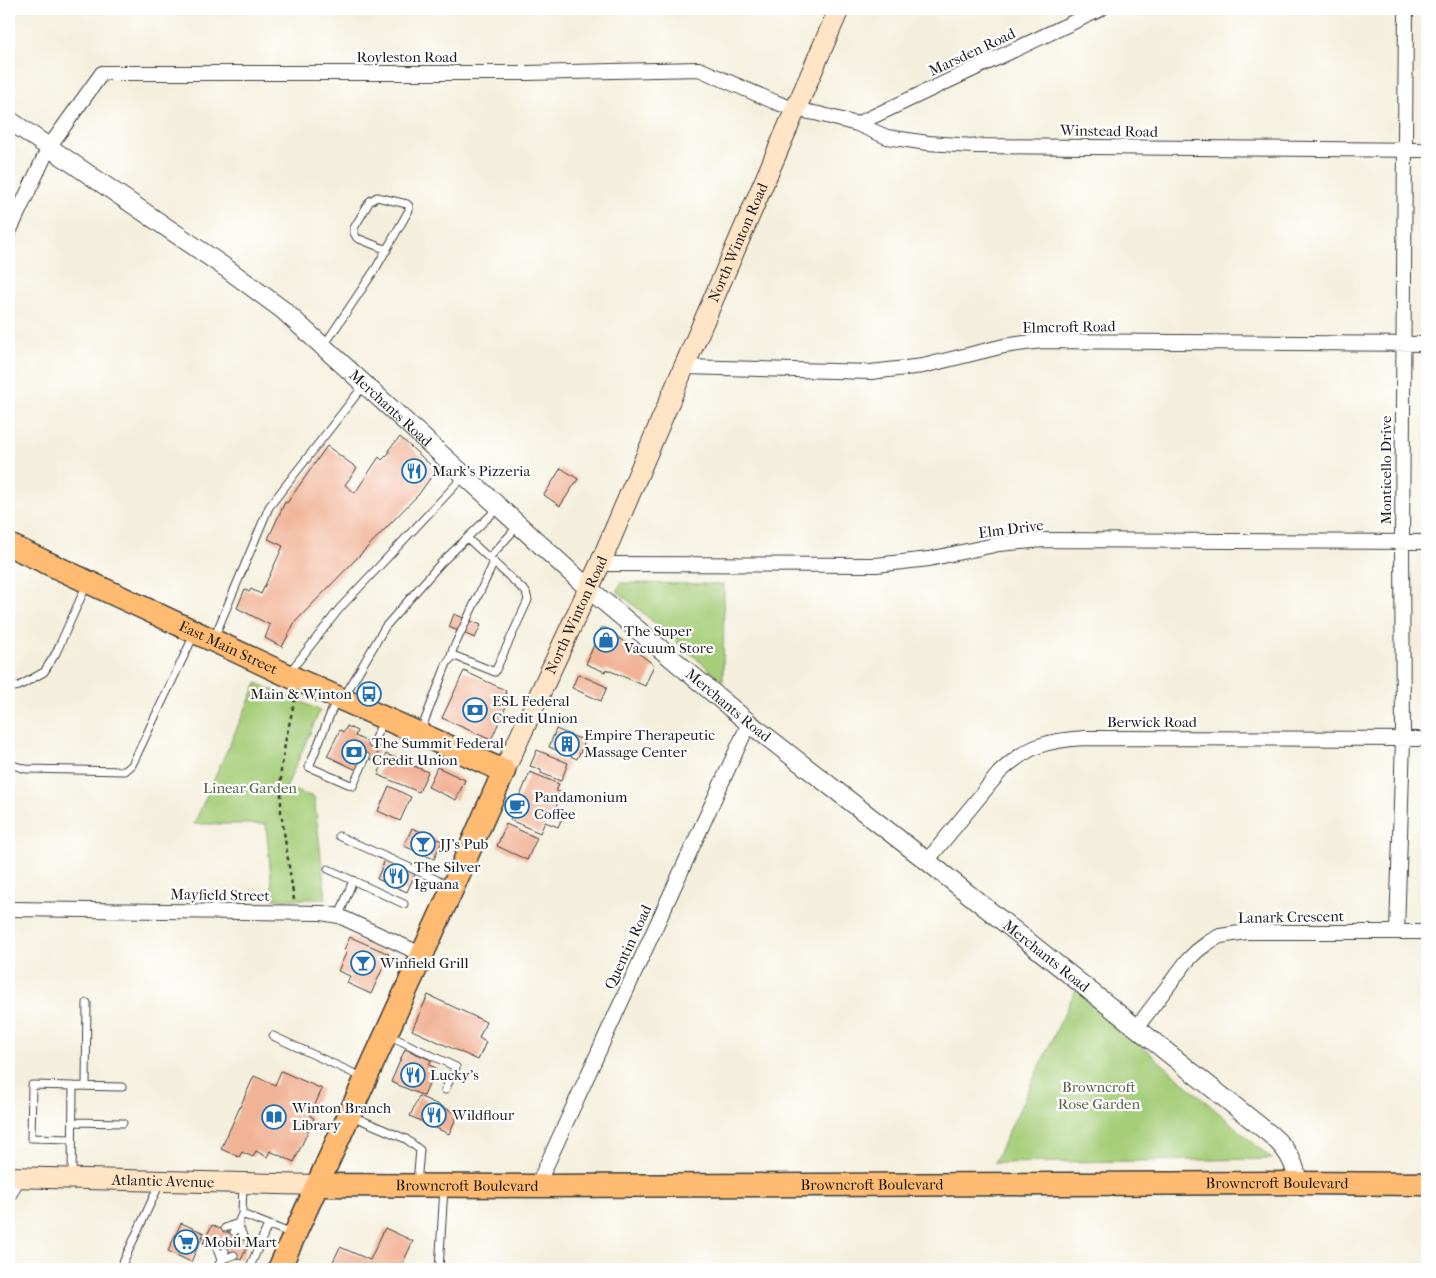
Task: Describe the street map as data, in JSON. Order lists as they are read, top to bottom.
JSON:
{
  "streets": {
    "main road": [
      "North Winton Road",
      "East Main Street",
      "Atlantic Avenue",
      "Browncroft Boulevard"
    ],
    "street": [
      "Marsden Road",
      "Royleston Road",
      "Winstead Road",
      "Elmcroft Road",
      "Merchants Road",
      "Monticello Drive",
      "Elm Drive",
      "Berwick Road",
      "Mayfield Street",
      "Lanark Crescent",
      "Quentin Road"
    ]
  },
  "crossings": [
    ["Marsden Road", "Winstead Road"],
    ["Royleston Road", "Winstead Road"],
    ["Royleston Road", "North Winton Road"],
    ["Royleston Road", "Merchants Road"],
    ["Winstead Road", "North Winton Road"],
    ["Winstead Road", "Monticello Drive"],
    ["North Winton Road", "Elmcroft Road"],
    ["North Winton Road", "Merchants Road"],
    ["North Winton Road", "Elm Drive"],
    ["North Winton Road", "East Main Street"],
    ["North Winton Road", "Mayfield Street"],
    ["North Winton Road", "Atlantic Avenue"],
    ["North Winton Road", "Browncroft Boulevard"],
    ["Elmcroft Road", "Monticello Drive"],
    ["Merchants Road", "Berwick Road"],
    ["Merchants Road", "Lanark Crescent"],
    ["Merchants Road", "Quentin Road"],
    ["Merchants Road", "Browncroft Boulevard"],
    ["Monticello Drive", "Elm Drive"],
    ["Monticello Drive", "Berwick Road"],
    ["Monticello Drive", "Lanark Crescent"],
    ["Quentin Road", "Browncroft Boulevard"],
    ["Atlantic Avenue", "Browncroft Boulevard"]
  ],
  "parks": ["Linear Garden", "Browncroft Rose Garden"],
  "places": {
    "restaurant": [
      "Mark's Pizzeria",
      "The Silver Iguana",
      "Lucky's",
      "Wildflour"
    ],
    "shop": ["The Super Vacuum Store"],
    "bus stop": ["Main & Winton"],
    "bank": ["ESL Federal Credit Union", "The Summit Federal Credit Union"],
    "building": ["Empire Therapeutic Massage Center"],
    "cafe": ["Pandamonium Coffee"],
    "bar": ["JJ's Pub", "Winfield Grill"],
    "library": ["Winton Branch Library"],
    "supermarket": ["Mobil Mart"]
  }
}
